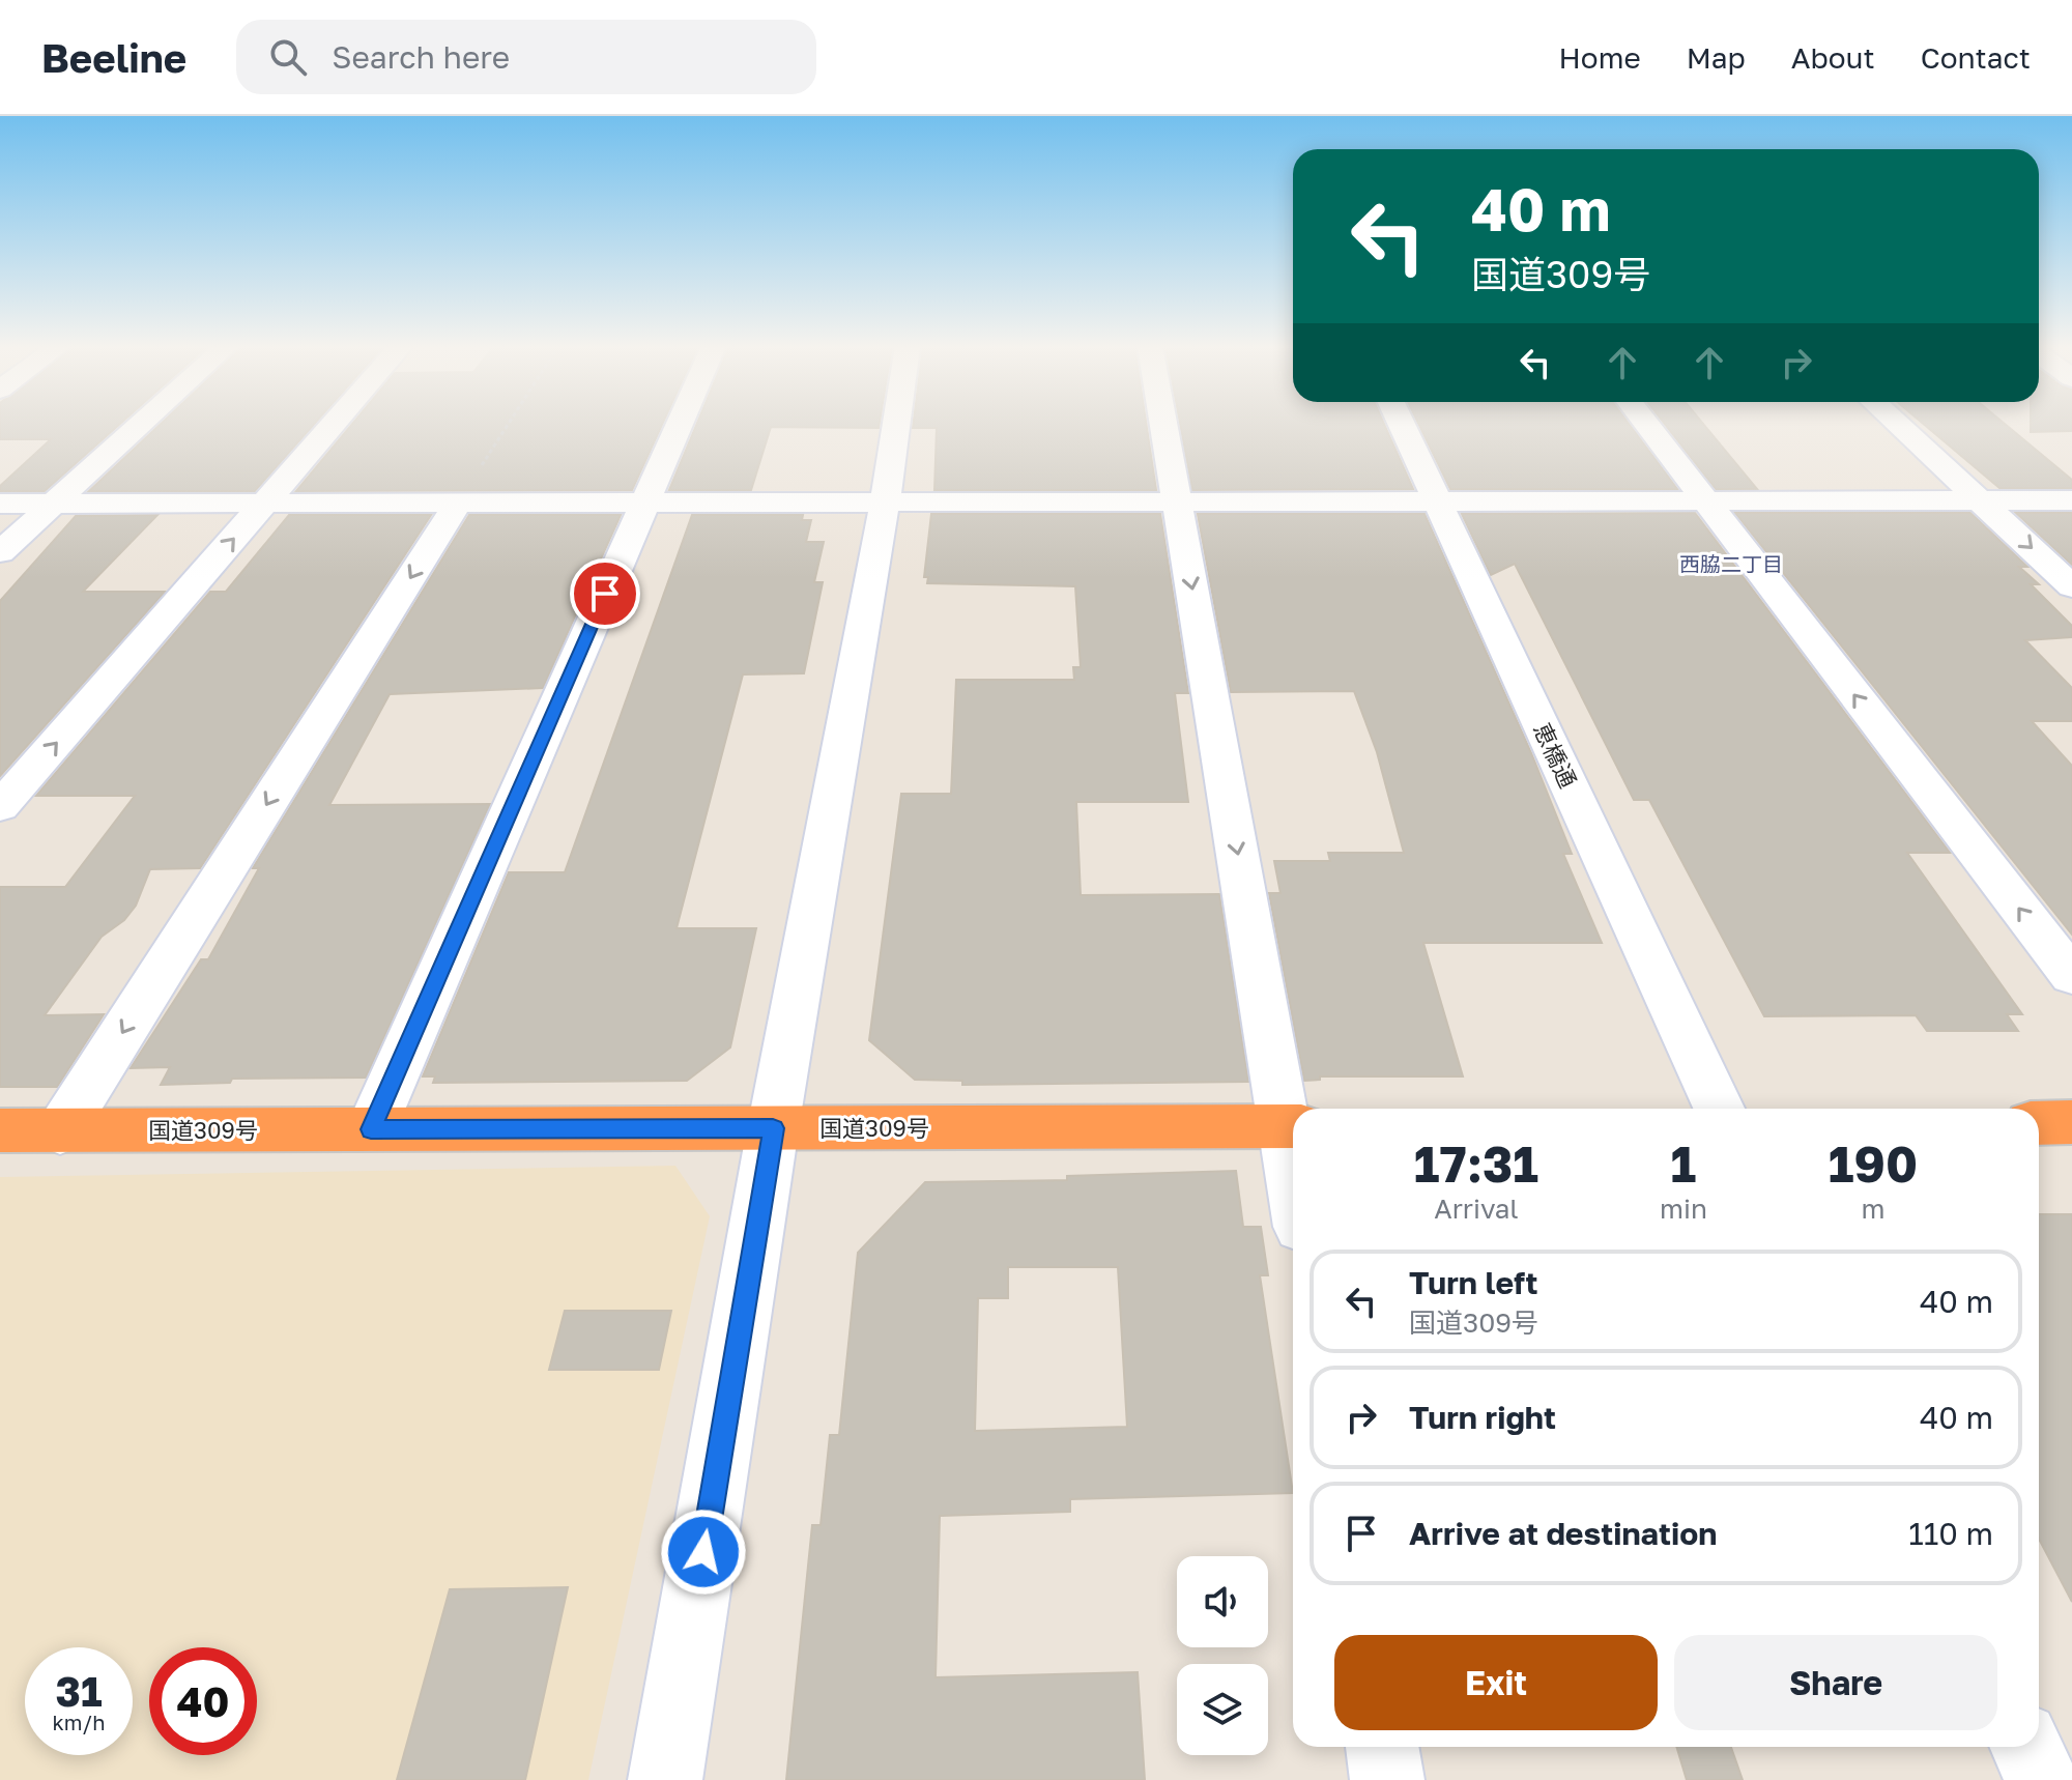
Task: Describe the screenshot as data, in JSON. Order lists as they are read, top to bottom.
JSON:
{
  "streets": {
    "highway": ["国道309号"],
    "street": ["恵橋通"]
  },
  "districts": ["西脇二丁目"],
  "page": {
    "header": "Beeline",
    "search": "Search here",
    "nav": [
      "Home",
      "Map",
      "About",
      "Contact"
    ],
    "turn": ["40 m", "国道309号"],
    "eta": [
      "17:31",
      "Arrival",
      "1",
      "min",
      "190",
      "m"
    ],
    "list": [
      {
        "name": "Turn left",
        "note": "国道309号",
        "value": "40 m"
      },
      {
        "name": "Turn right",
        "value": "40 m"
      },
      {
        "name": "Arrive at destination",
        "value": "110 m"
      }
    ],
    "buttons": ["Exit", "Share"],
    "speed": "31 km/h",
    "limit": "40"
  }
}
